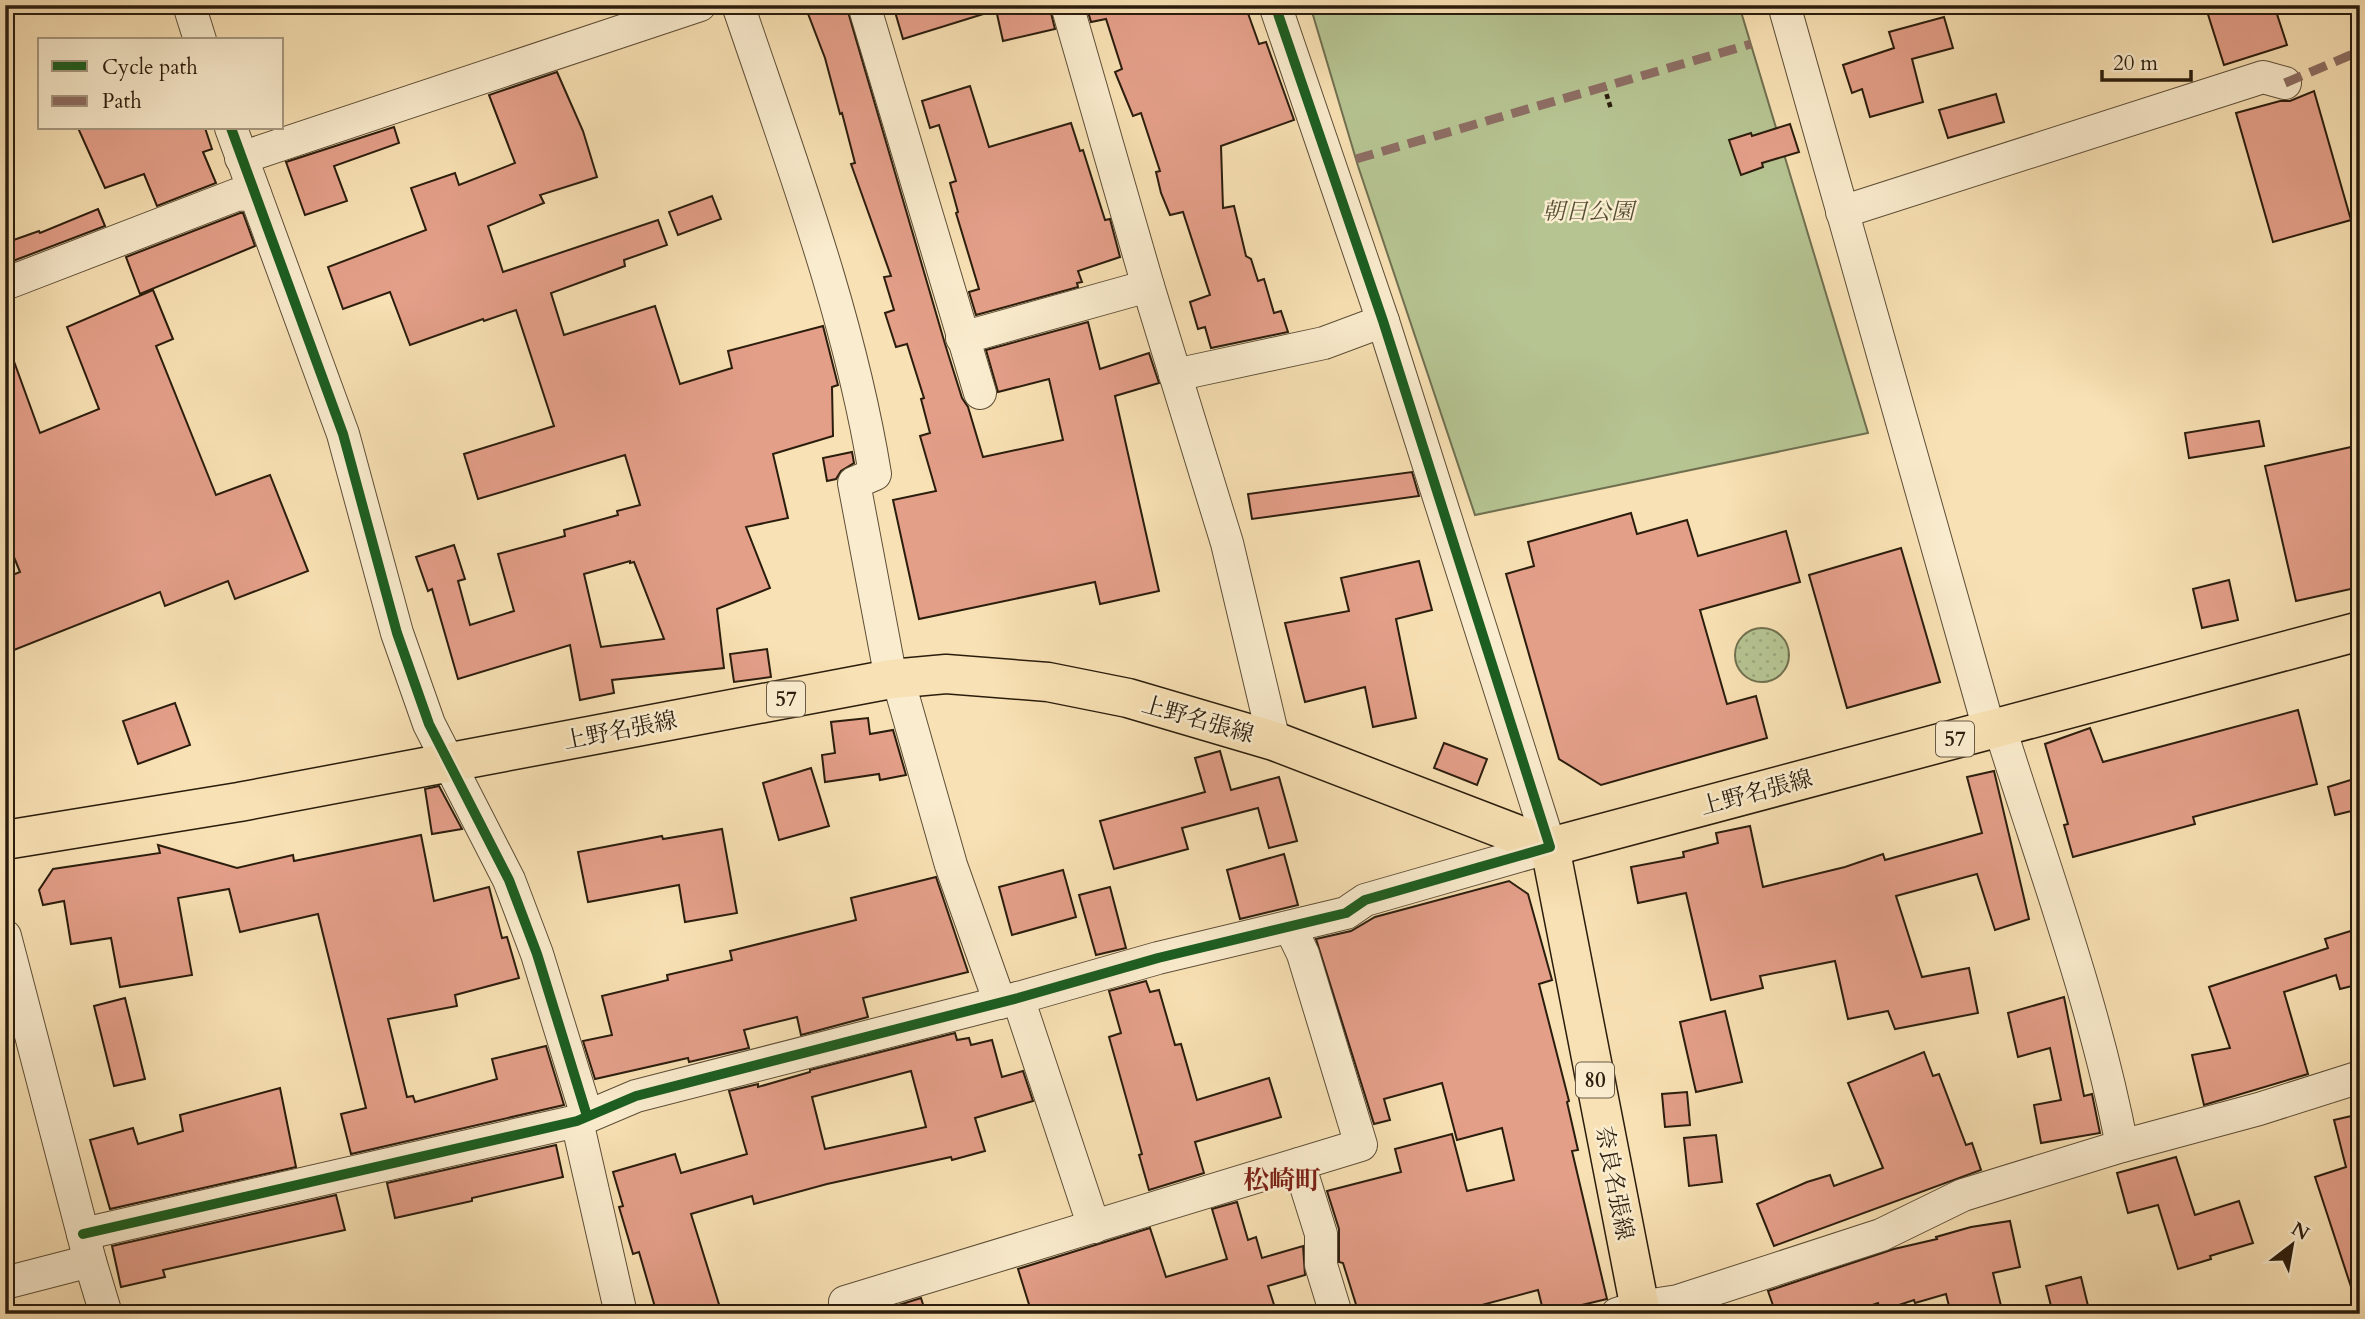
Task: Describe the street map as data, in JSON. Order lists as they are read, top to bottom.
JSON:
{
  "streets": {
    "main road": [
      "57",
      "上野名張線",
      "80",
      "奈良名張線"
    ]
  },
  "crossings": [
    ["上野名張線", "奈良名張線"]
  ],
  "districts": ["松崎町"],
  "parks": ["朝日公園"],
  "legend": ["Cycle path", "Path"],
  "scale_bar": "20 m",
  "north": "top right"
}
